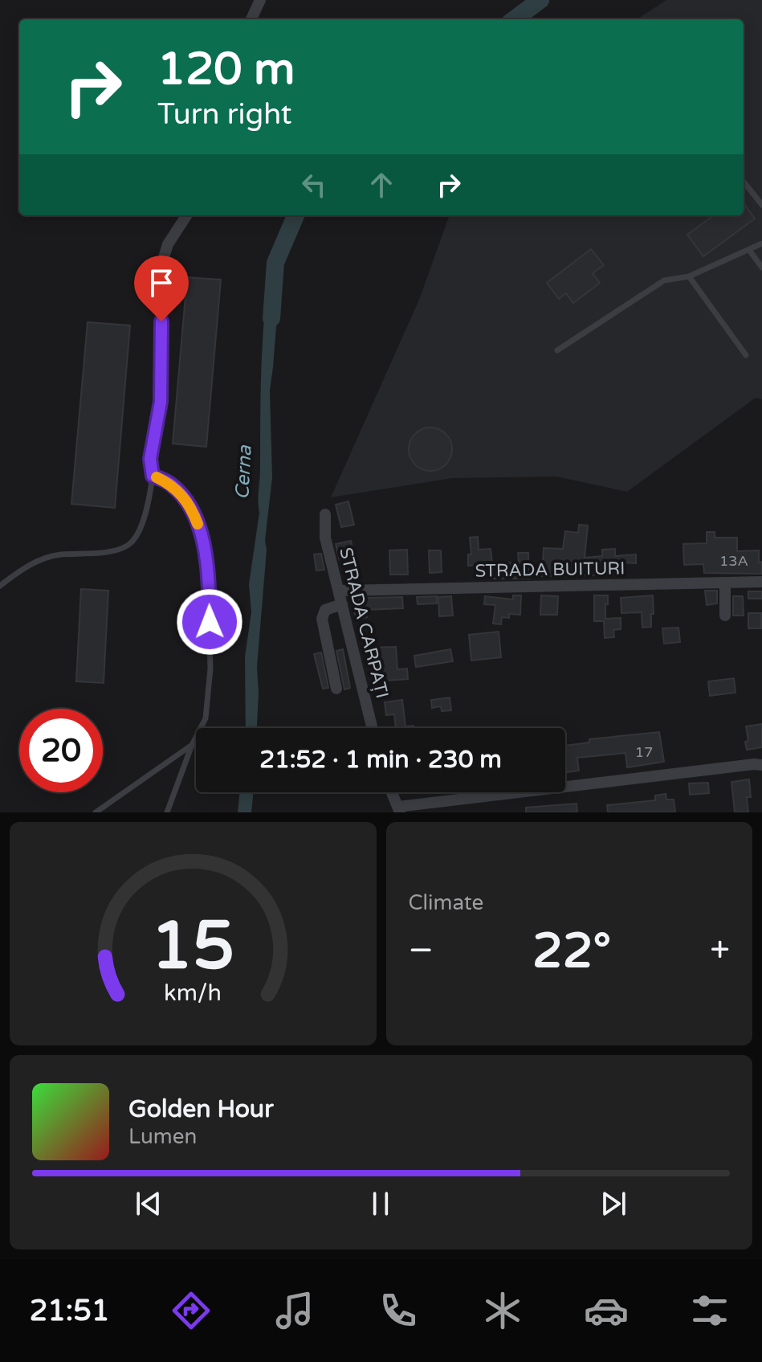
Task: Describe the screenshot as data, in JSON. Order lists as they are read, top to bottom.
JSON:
{
  "streets": {
    "street": ["STRADA BUITURI", "STRADA CARPAȚI"]
  },
  "crossings": [
    ["STRADA BUITURI", "STRADA CARPAȚI"]
  ],
  "water": ["Cerna"],
  "house_numbers": ["13A", "17"],
  "page": {
    "turn": ["120 m", "Turn right"],
    "limit": "20",
    "trip": "21:52 · 1 min · 230 m",
    "tile": "Climate",
    "heat": ["−", "22°", "+"],
    "song": ["Golden Hour", "Lumen"],
    "tabs": "21:51",
    "gauge": ["15", "km/h"]
  }
}
